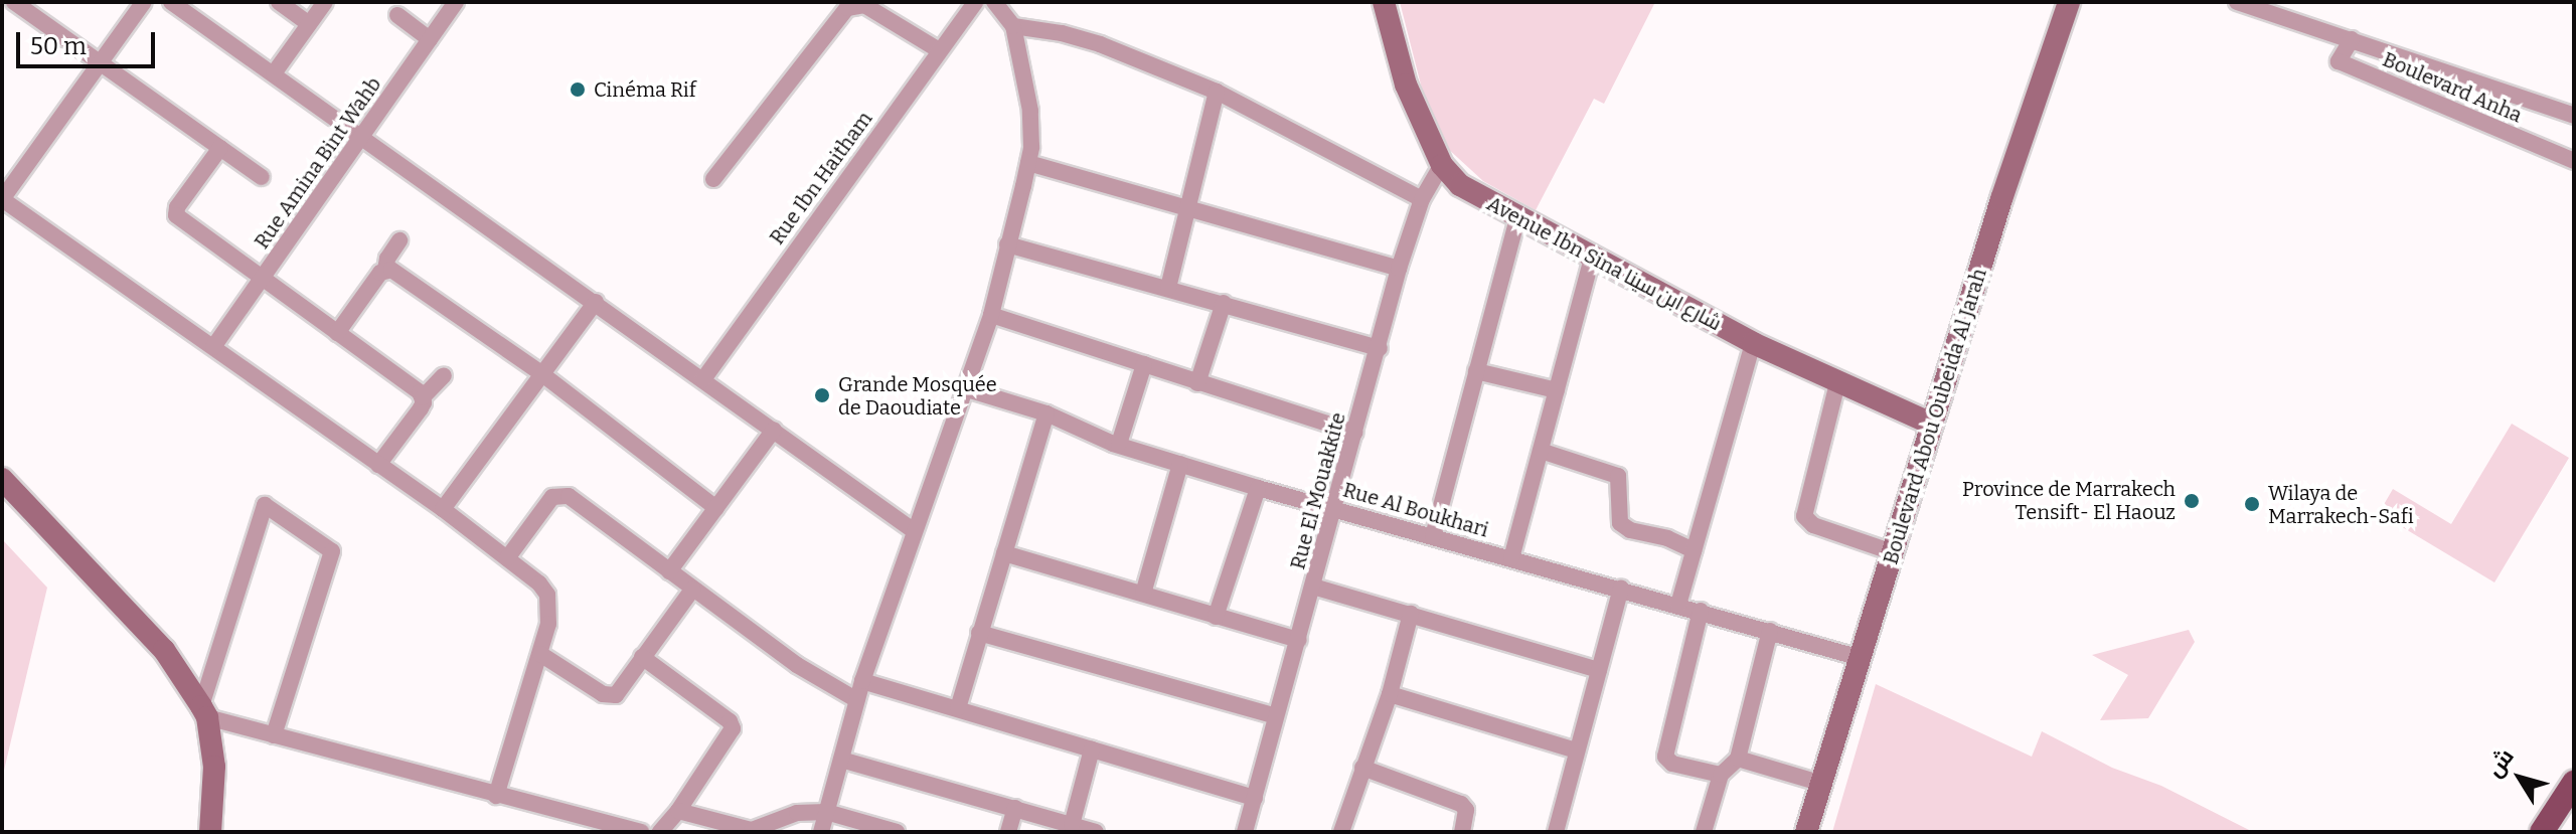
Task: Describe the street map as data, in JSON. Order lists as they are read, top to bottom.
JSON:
{
  "streets": {
    "street": [
      "Boulevard Anha",
      "Rue Amina Bint Wahb",
      "Rue Ibn Haitham",
      "Avenue Ibn Sina شارع ابن سينا",
      "Boulevard Abou Oubeida Al Jarah",
      "Rue El Mouakkite",
      "Rue Al Boukhari"
    ]
  },
  "crossings": [
    ["Avenue Ibn Sina شارع ابن سينا", "Boulevard Abou Oubeida Al Jarah"],
    ["Avenue Ibn Sina شارع ابن سينا", "Rue El Mouakkite"],
    ["Boulevard Abou Oubeida Al Jarah", "Rue Al Boukhari"],
    ["Rue El Mouakkite", "Rue Al Boukhari"]
  ],
  "places": [
    "Cinéma Rif",
    "Grande Mosquée de Daoudiate",
    "Province de Marrakech Tensift- El Haouz",
    "Wilaya de Marrakech-Safi"
  ],
  "scale_bar": "50 m",
  "north": "top left"
}
